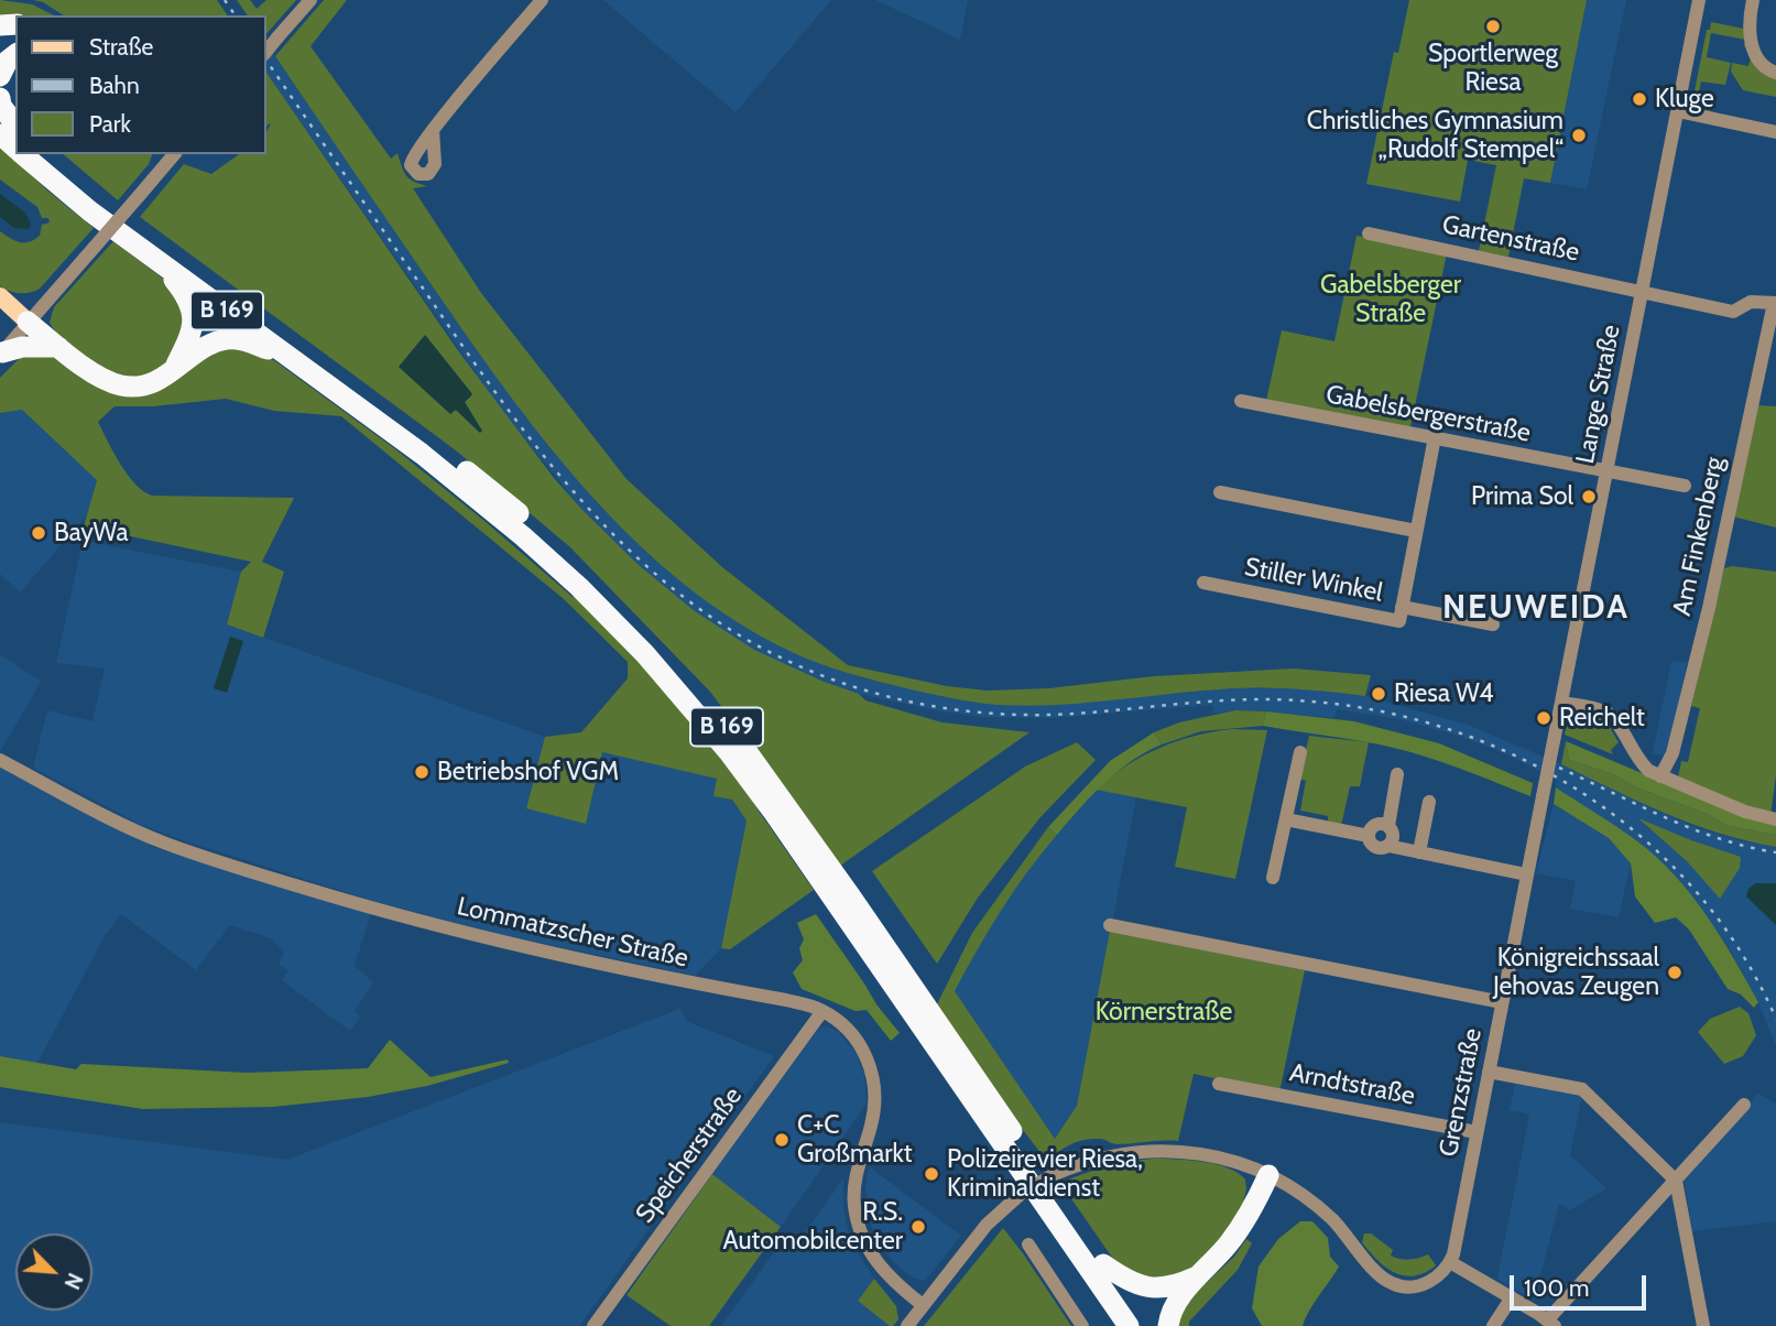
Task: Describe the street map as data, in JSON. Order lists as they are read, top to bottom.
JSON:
{
  "streets": {
    "highway": ["B 169"],
    "street": [
      "Gartenstraße",
      "Lange Straße",
      "Gabelsbergerstraße",
      "Am Finkenberg",
      "Stiller Winkel",
      "Lommatzscher Straße",
      "Arndtstraße",
      "Grenzstraße",
      "Speicherstraße"
    ]
  },
  "crossings": [
    ["Gartenstraße", "Lange Straße"],
    ["Gartenstraße", "Am Finkenberg"],
    ["Lange Straße", "Gabelsbergerstraße"],
    ["Lange Straße", "Grenzstraße"],
    ["Gabelsbergerstraße", "Stiller Winkel"],
    ["Lommatzscher Straße", "Speicherstraße"],
    ["Arndtstraße", "Grenzstraße"]
  ],
  "districts": ["NEUWEIDA"],
  "parks": ["Gabelsberger Straße", "Körnerstraße"],
  "places": [
    "Sportlerweg Riesa",
    "Kluge",
    "Christliches Gymnasium „Rudolf Stempel“",
    "Prima Sol",
    "BayWa",
    "Riesa W4",
    "Reichelt",
    "Betriebshof VGM",
    "Königreichssaal Jehovas Zeugen",
    "C+C Großmarkt",
    "Polizeirevier Riesa, Kriminaldienst",
    "R.S. Automobilcenter"
  ],
  "legend": ["Straße", "Bahn", "Park"],
  "scale_bar": "100 m",
  "north": "bottom right"
}
